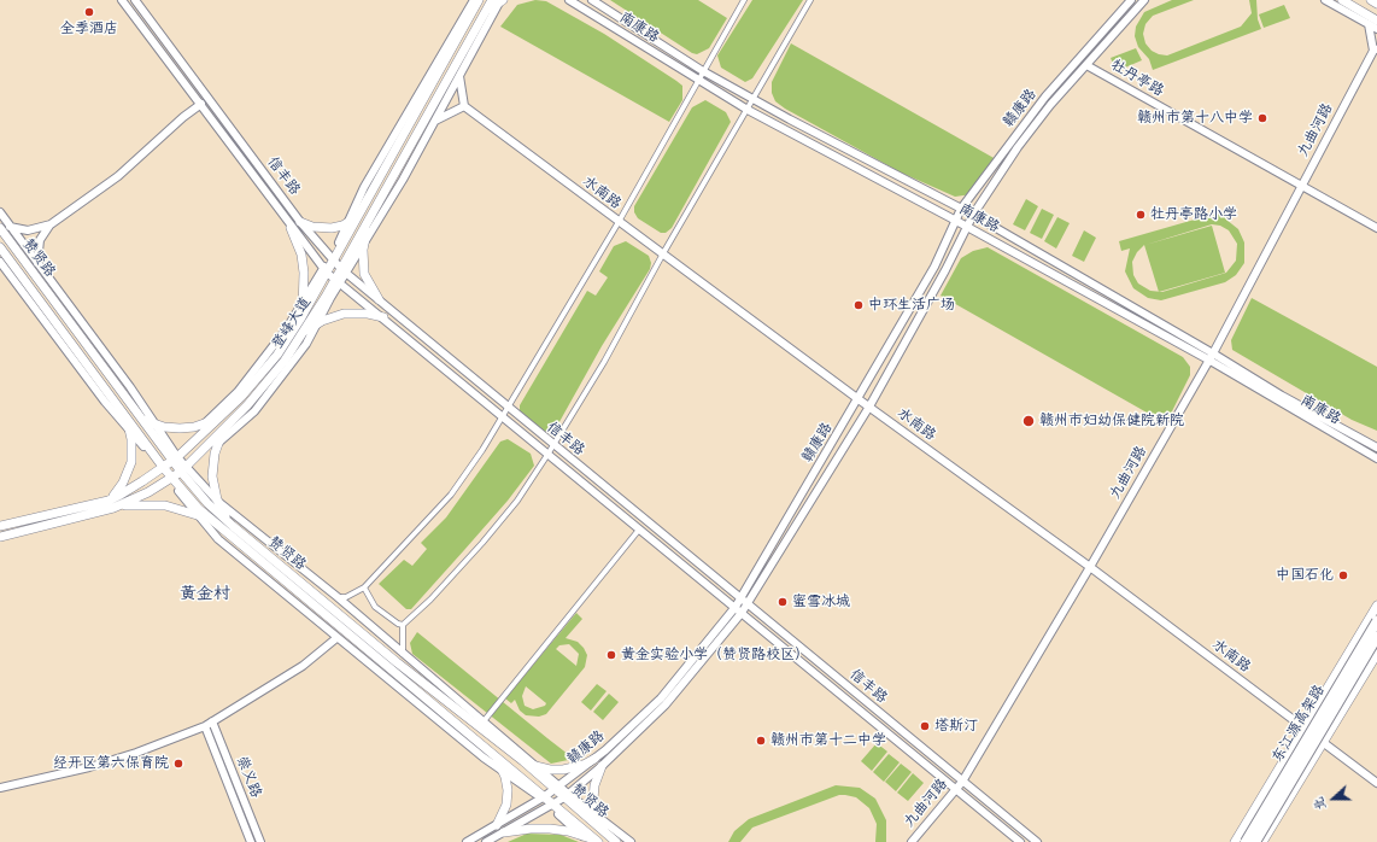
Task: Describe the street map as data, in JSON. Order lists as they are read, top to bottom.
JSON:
{
  "streets": {
    "highway": ["东江源高架路"],
    "main road": [
      "南康路",
      "牡丹亭路",
      "赣康路",
      "九曲河路",
      "信丰路",
      "水南路",
      "赞贤路",
      "登峰大道",
      "崇义路"
    ]
  },
  "crossings": [
    ["南康路", "赣康路"],
    ["南康路", "九曲河路"],
    ["牡丹亭路", "赣康路"],
    ["牡丹亭路", "九曲河路"],
    ["赣康路", "信丰路"],
    ["赣康路", "水南路"],
    ["赣康路", "赞贤路"],
    ["九曲河路", "信丰路"],
    ["九曲河路", "水南路"],
    ["信丰路", "登峰大道"],
    ["赞贤路", "登峰大道"]
  ],
  "districts": ["黄金村"],
  "places": [
    "全季酒店",
    "赣州市第十八中学",
    "牡丹亭路小学",
    "中环生活广场",
    "赣州市妇幼保健院新院",
    "中国石化",
    "蜜雪冰城",
    "黄金实验小学（赞贤路校区）",
    "塔斯汀",
    "赣州市第十二中学",
    "经开区第六保育院"
  ],
  "north": "left"
}
